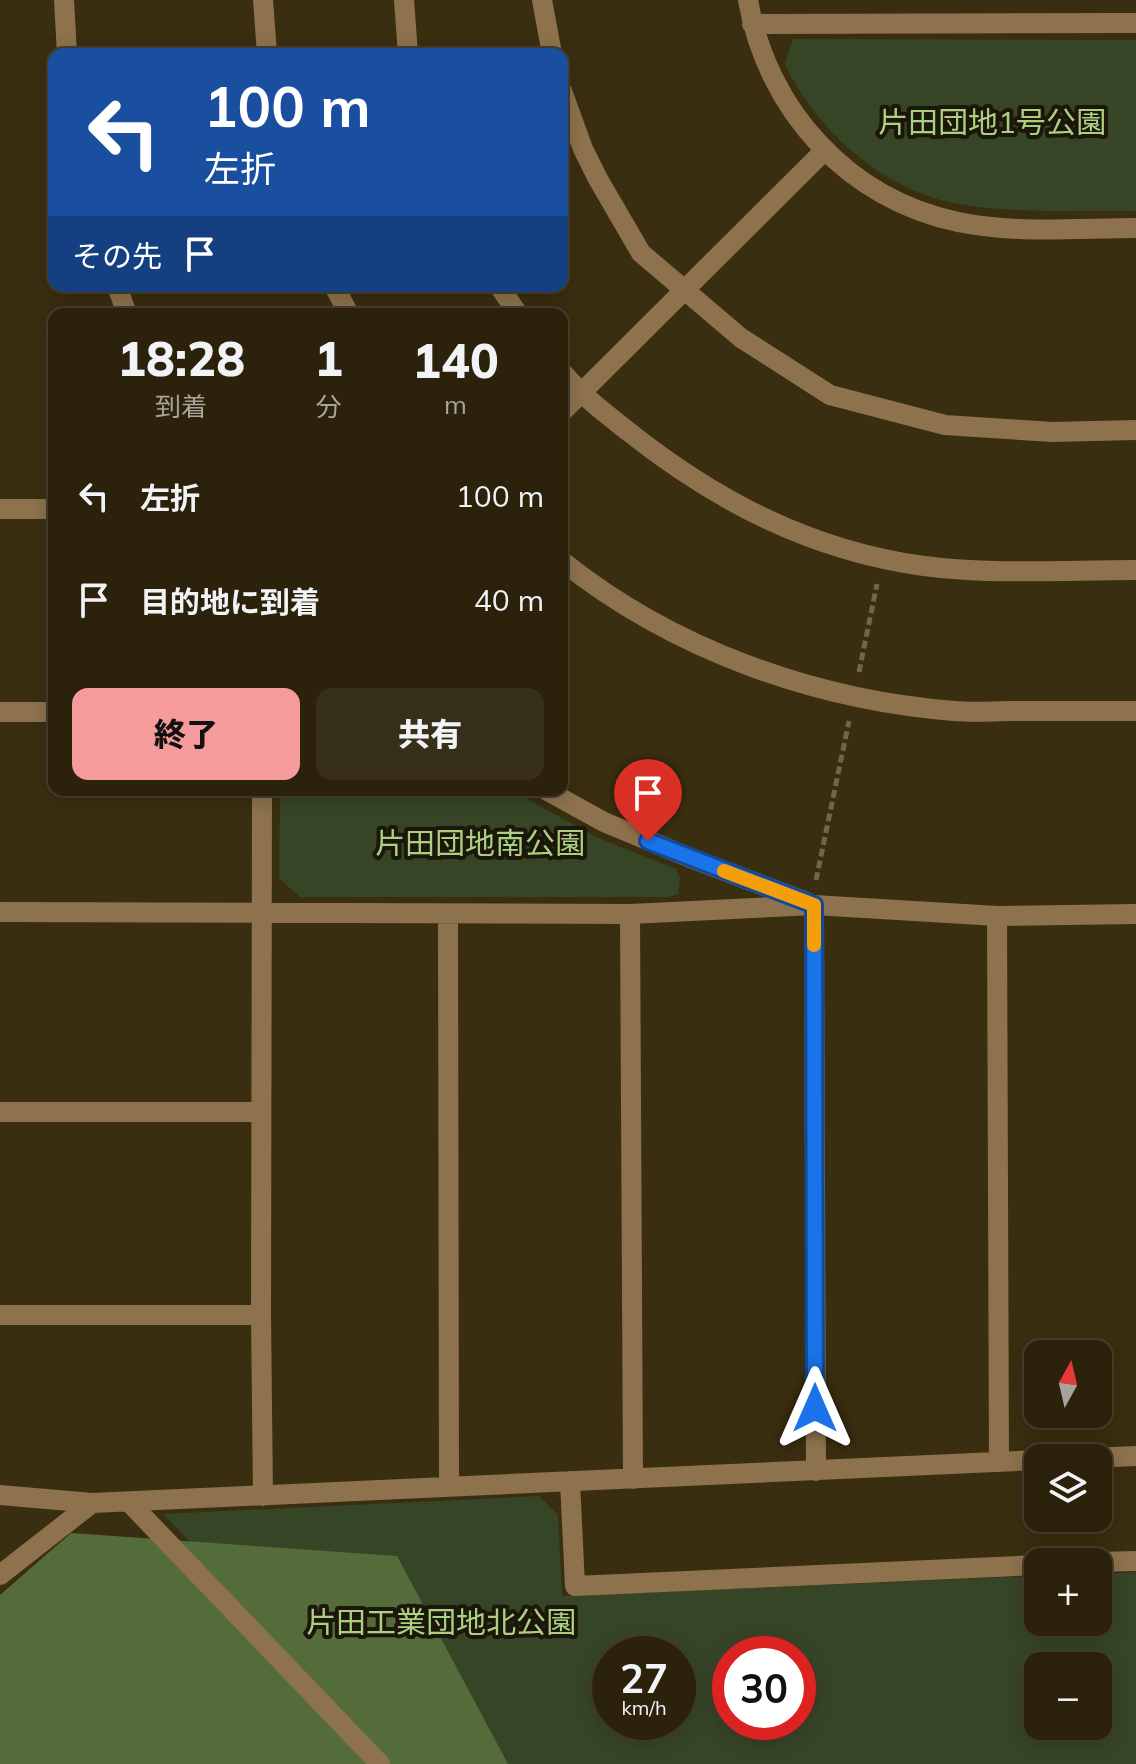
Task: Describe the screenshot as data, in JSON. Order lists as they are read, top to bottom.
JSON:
{
  "parks": ["片田団地1号公園", "片田団地南公園", "片田工業団地北公園"],
  "north": "top",
  "page": {
    "turn": ["100 m", "左折"],
    "then": "その先",
    "eta": [
      "18:28",
      "到着",
      "1",
      "分",
      "140",
      "m"
    ],
    "list": [
      {
        "name": "左折",
        "value": "100 m"
      },
      {
        "name": "目的地に到着",
        "value": "40 m"
      }
    ],
    "buttons": ["終了", "共有"],
    "map_buttons": ["+", "−"],
    "speed": "27 km/h",
    "limit": "30"
  }
}
